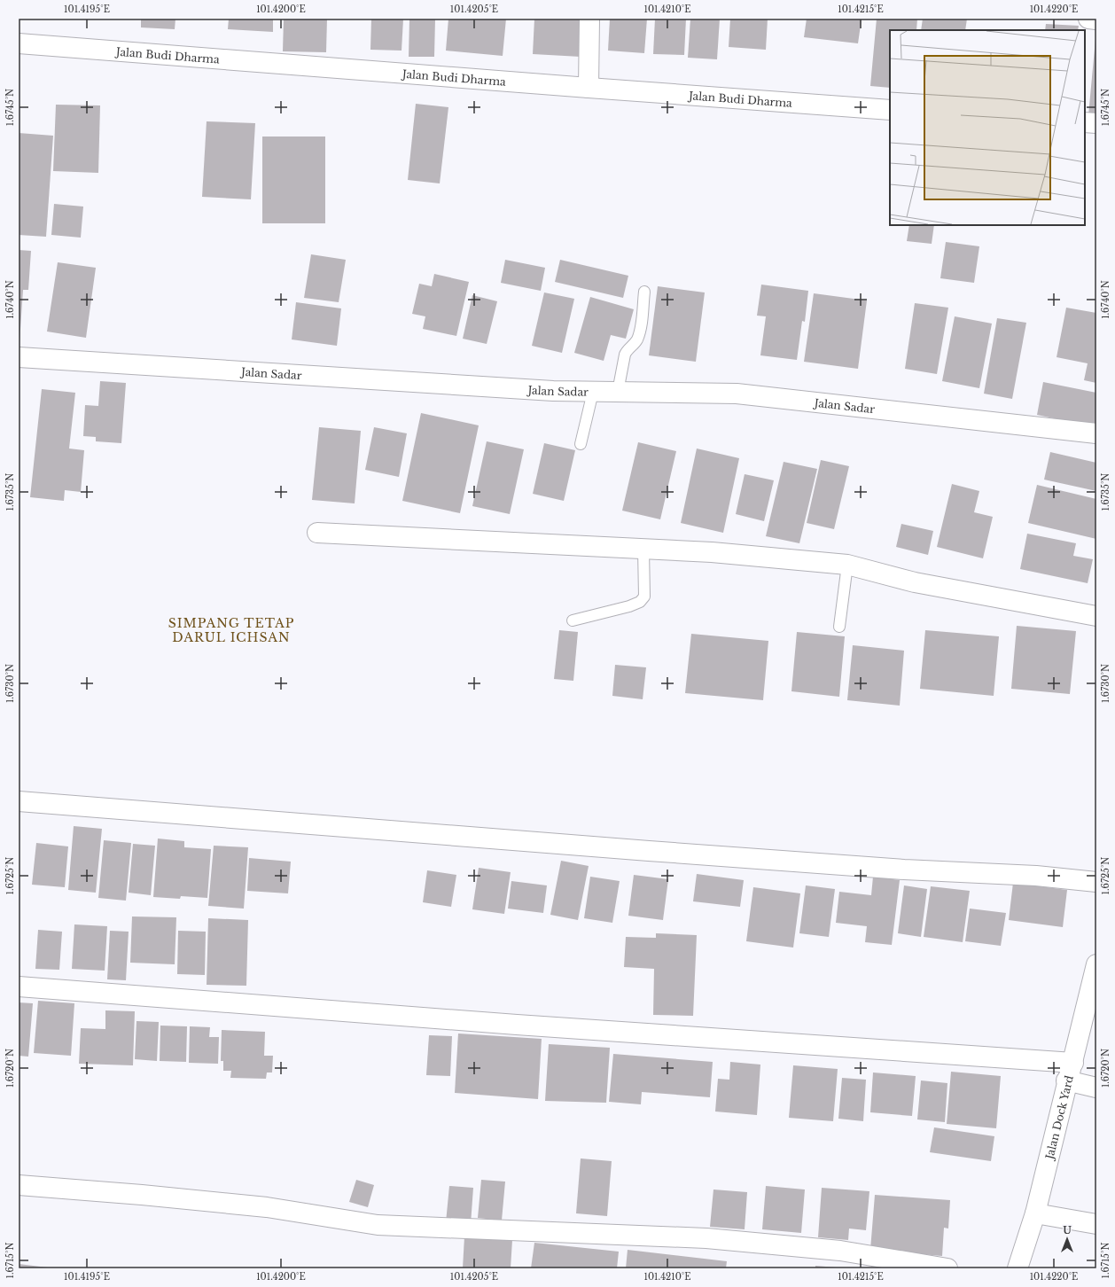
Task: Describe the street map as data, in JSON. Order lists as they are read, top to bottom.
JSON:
{
  "streets": {
    "street": ["Jalan Budi Dharma", "Jalan Sadar", "Jalan Dock Yard"]
  },
  "districts": ["SIMPANG TETAP DARUL ICHSAN"],
  "north": "top",
  "coordinates": [
    "101.4195°E",
    "101.4200°E",
    "101.4205°E",
    "101.4210°E",
    "101.4215°E",
    "101.4220°E",
    "1.6745°N",
    "1.6740°N",
    "1.6735°N",
    "1.6730°N",
    "1.6725°N",
    "1.6720°N",
    "1.6715°N"
  ]
}
